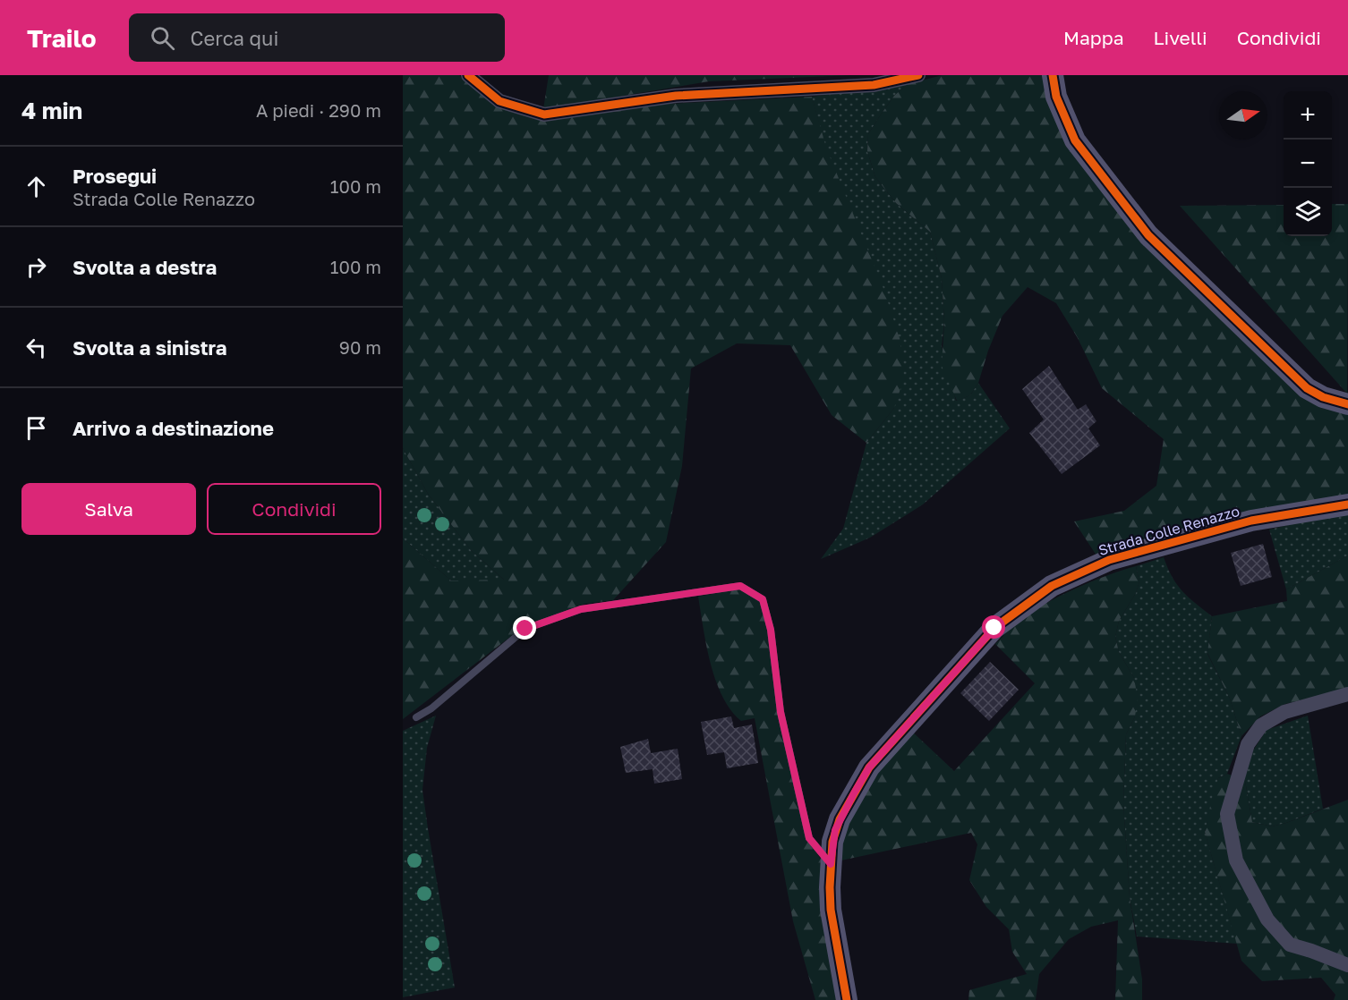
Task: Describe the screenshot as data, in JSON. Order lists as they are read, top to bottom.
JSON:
{
  "streets": {
    "street": ["Strada Colle Renazzo"]
  },
  "north": "right",
  "page": {
    "header": "Trailo",
    "search": "Cerca qui",
    "nav": ["Mappa", "Livelli", "Condividi"],
    "heading": ["4 min", "A piedi · 290 m"],
    "map_buttons": ["+", "−"],
    "list": [
      ["Prosegui", "Strada Colle Renazzo", "100 m"],
      ["Svolta a destra", "100 m"],
      ["Svolta a sinistra", "90 m"],
      "Arrivo a destinazione"
    ],
    "buttons": ["Salva", "Condividi"]
  }
}
